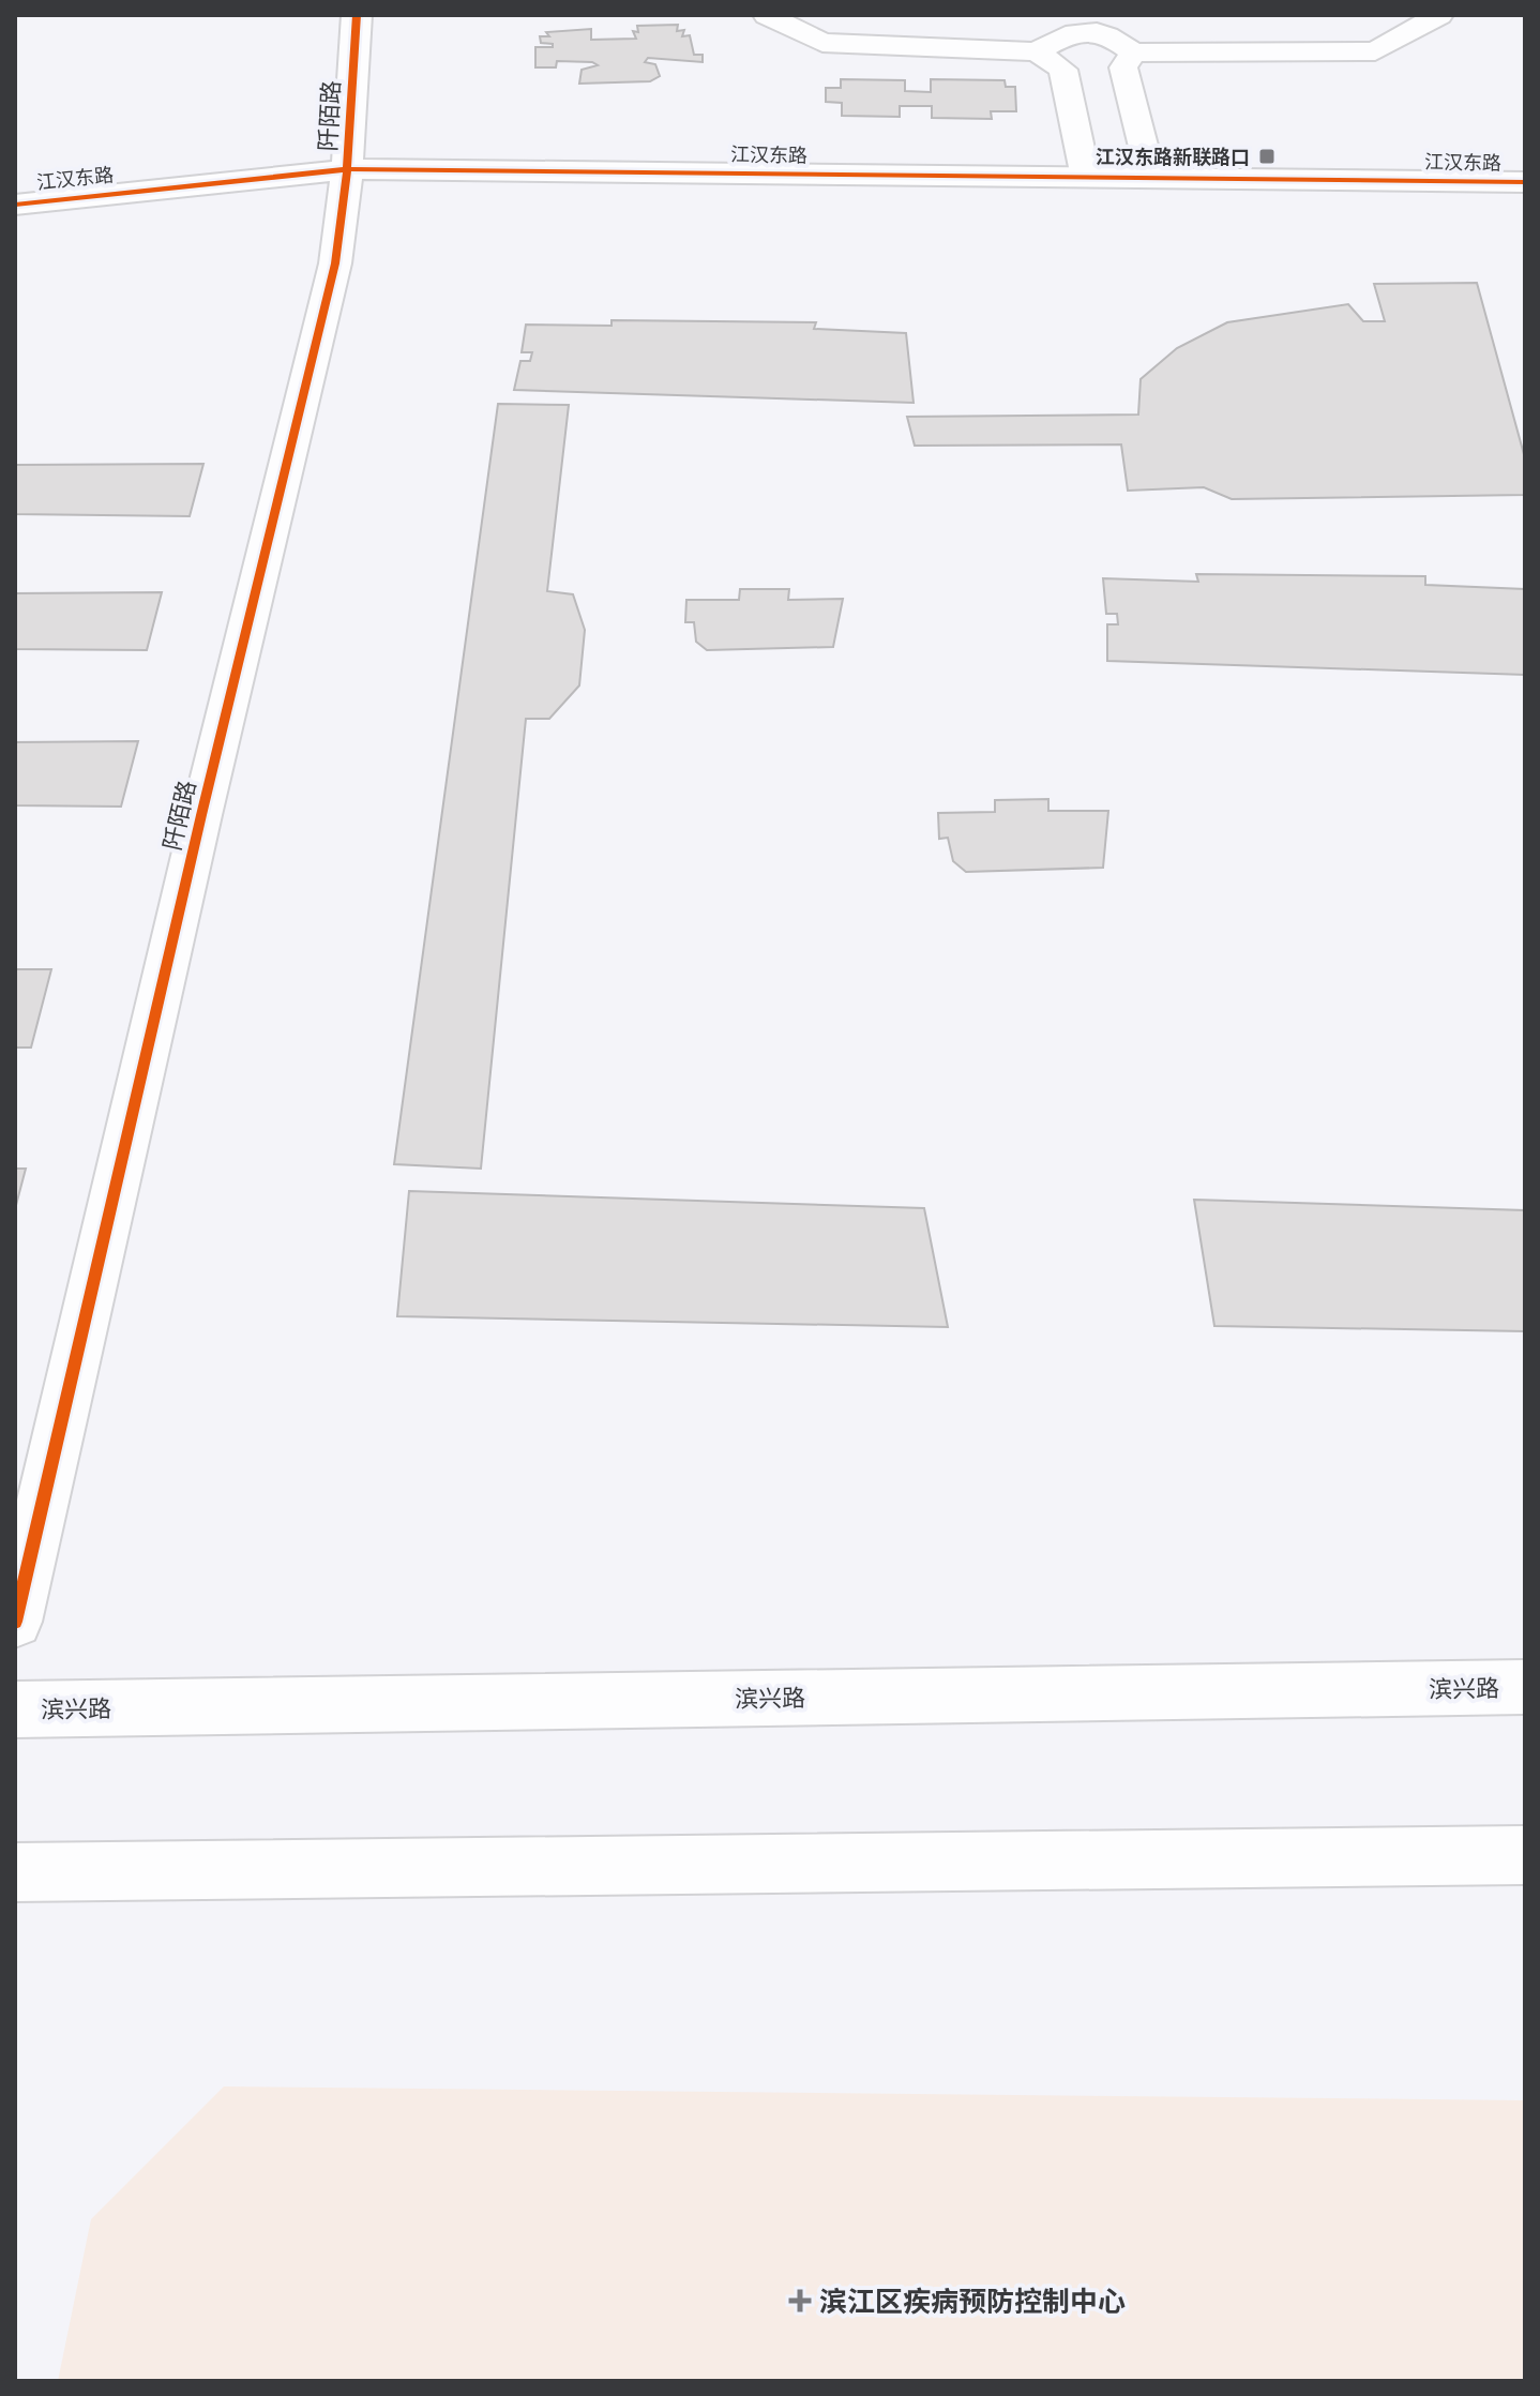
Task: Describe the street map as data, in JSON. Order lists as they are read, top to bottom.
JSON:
{
  "streets": {
    "street": ["阡陌路", "江汉东路", "滨兴路"]
  },
  "crossings": [
    ["阡陌路", "江汉东路"]
  ],
  "places": {
    "transit": ["江汉东路新联路口"],
    "health": ["滨江区疾病预防控制中心"]
  }
}
